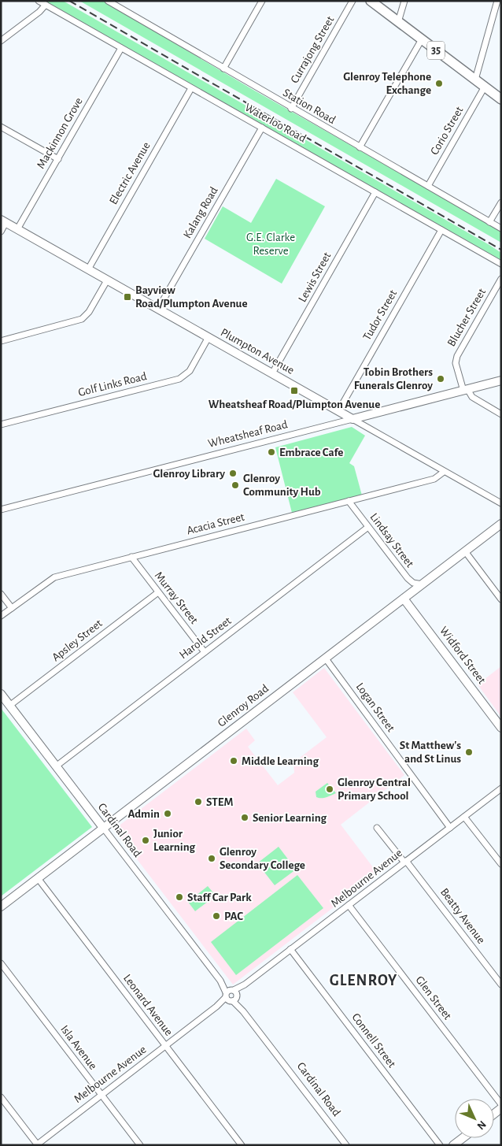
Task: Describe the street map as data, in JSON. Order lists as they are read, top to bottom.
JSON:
{
  "streets": {
    "main road": ["35"],
    "street": [
      "Currajong Street",
      "Station Road",
      "Waterloo Road",
      "Corio Street",
      "Mackinnon Grove",
      "Electric Avenue",
      "Kalang Road",
      "Lewis Street",
      "Tudor Street",
      "Blucher Street",
      "Plumpton Avenue",
      "Golf Links Road",
      "Wheatsheaf Road",
      "Acacia Street",
      "Lindsay Street",
      "Murray Street",
      "Harold Street",
      "Apsley Street",
      "Widford Street",
      "Glenroy Road",
      "Logan Street",
      "Cardinal Road",
      "Melbourne Avenue",
      "Beatty Avenue",
      "Glen Street",
      "Leonard Avenue",
      "Connell Street",
      "Isla Avenue"
    ]
  },
  "crossings": [
    ["Currajong Street", "Station Road"],
    ["35", "Corio Street"],
    ["Station Road", "Corio Street"],
    ["Waterloo Road", "Mackinnon Grove"],
    ["Waterloo Road", "Electric Avenue"],
    ["Waterloo Road", "Kalang Road"],
    ["Waterloo Road", "Lewis Street"],
    ["Waterloo Road", "Tudor Street"],
    ["Mackinnon Grove", "Plumpton Avenue"],
    ["Electric Avenue", "Plumpton Avenue"],
    ["Kalang Road", "Plumpton Avenue"],
    ["Lewis Street", "Plumpton Avenue"],
    ["Tudor Street", "Plumpton Avenue"],
    ["Blucher Street", "Wheatsheaf Road"],
    ["Plumpton Avenue", "Golf Links Road"],
    ["Plumpton Avenue", "Wheatsheaf Road"],
    ["Plumpton Avenue", "Acacia Street"],
    ["Acacia Street", "Lindsay Street"],
    ["Acacia Street", "Murray Street"],
    ["Lindsay Street", "Harold Street"],
    ["Lindsay Street", "Glenroy Road"],
    ["Murray Street", "Harold Street"],
    ["Murray Street", "Apsley Street"],
    ["Harold Street", "Cardinal Road"],
    ["Apsley Street", "Cardinal Road"],
    ["Widford Street", "Glenroy Road"],
    ["Glenroy Road", "Logan Street"],
    ["Glenroy Road", "Cardinal Road"],
    ["Glenroy Road", "Leonard Avenue"],
    ["Logan Street", "Melbourne Avenue"],
    ["Cardinal Road", "Melbourne Avenue"],
    ["Melbourne Avenue", "Beatty Avenue"],
    ["Melbourne Avenue", "Glen Street"],
    ["Melbourne Avenue", "Leonard Avenue"],
    ["Melbourne Avenue", "Connell Street"],
    ["Melbourne Avenue", "Isla Avenue"]
  ],
  "districts": ["GLENROY"],
  "parks": ["G.E. Clarke Reserve"],
  "places": {
    "other": [
      "Glenroy Telephone Exchange",
      "Tobin Brothers Funerals Glenroy",
      "Embrace Cafe",
      "Glenroy Library",
      "Glenroy Community Hub",
      "St Matthew's and St Linus",
      "Middle Learning",
      "Glenroy Central Primary School",
      "STEM",
      "Admin",
      "Senior Learning",
      "Junior Learning",
      "Glenroy Secondary College",
      "Staff Car Park",
      "PAC"
    ],
    "transit": ["Bayview Road/Plumpton Avenue", "Wheatsheaf Road/Plumpton Avenue"]
  },
  "north": "bottom right"
}
